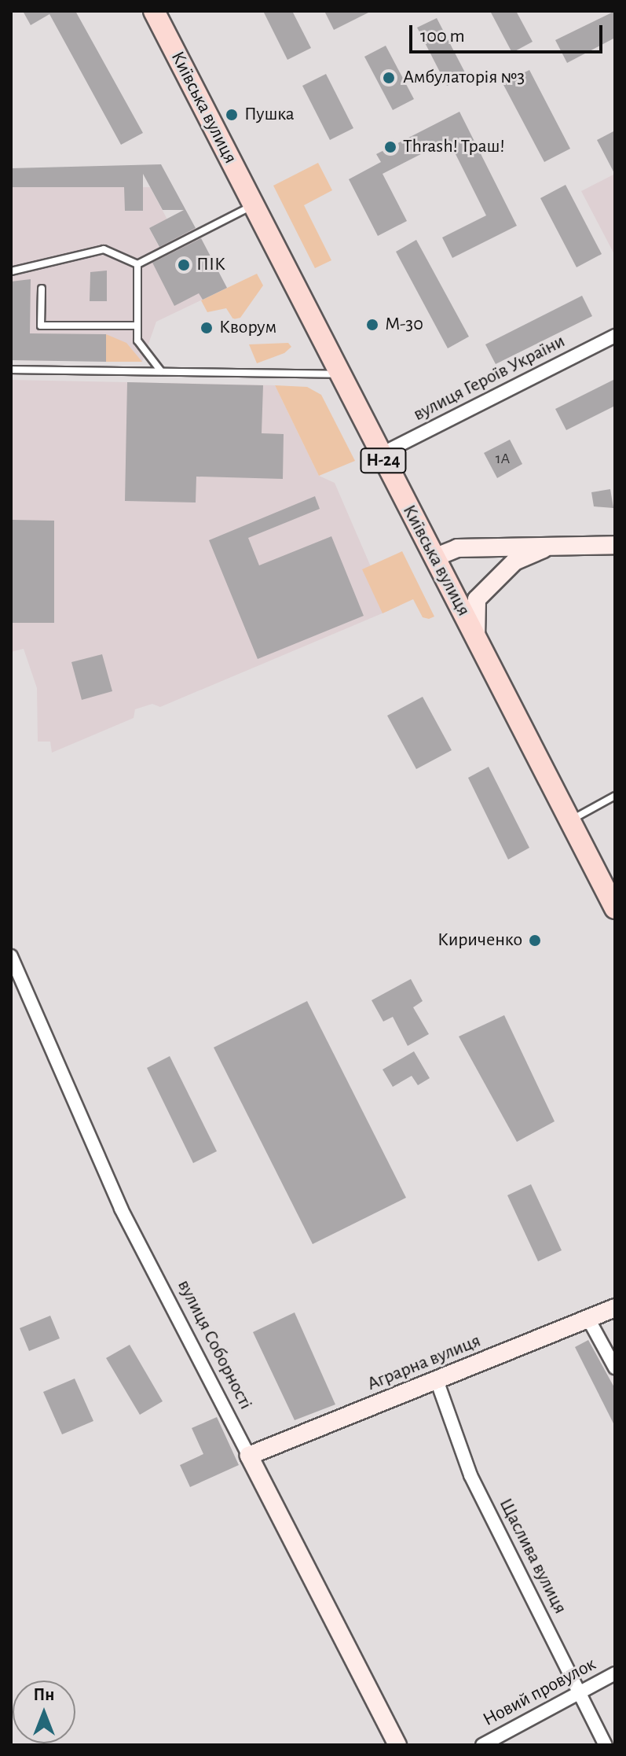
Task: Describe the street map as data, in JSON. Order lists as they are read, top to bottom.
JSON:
{
  "streets": {
    "main road": ["Київська вулиця", "Н-24"],
    "street": [
      "вулиця Героїв України",
      "вулиця Соборності",
      "Аграрна вулиця",
      "Щаслива вулиця",
      "Новий провулок"
    ]
  },
  "crossings": [
    ["Київська вулиця", "вулиця Героїв України"],
    ["вулиця Соборності", "Аграрна вулиця"],
    ["Аграрна вулиця", "Щаслива вулиця"],
    ["Щаслива вулиця", "Новий провулок"]
  ],
  "places": [
    "Амбулаторія №3",
    "Пушка",
    "Thrash! Траш!",
    "ПІК",
    "М-30",
    "Кворум",
    "Кириченко"
  ],
  "house_numbers": ["1А"],
  "scale_bar": "100 m",
  "north": "top"
}
